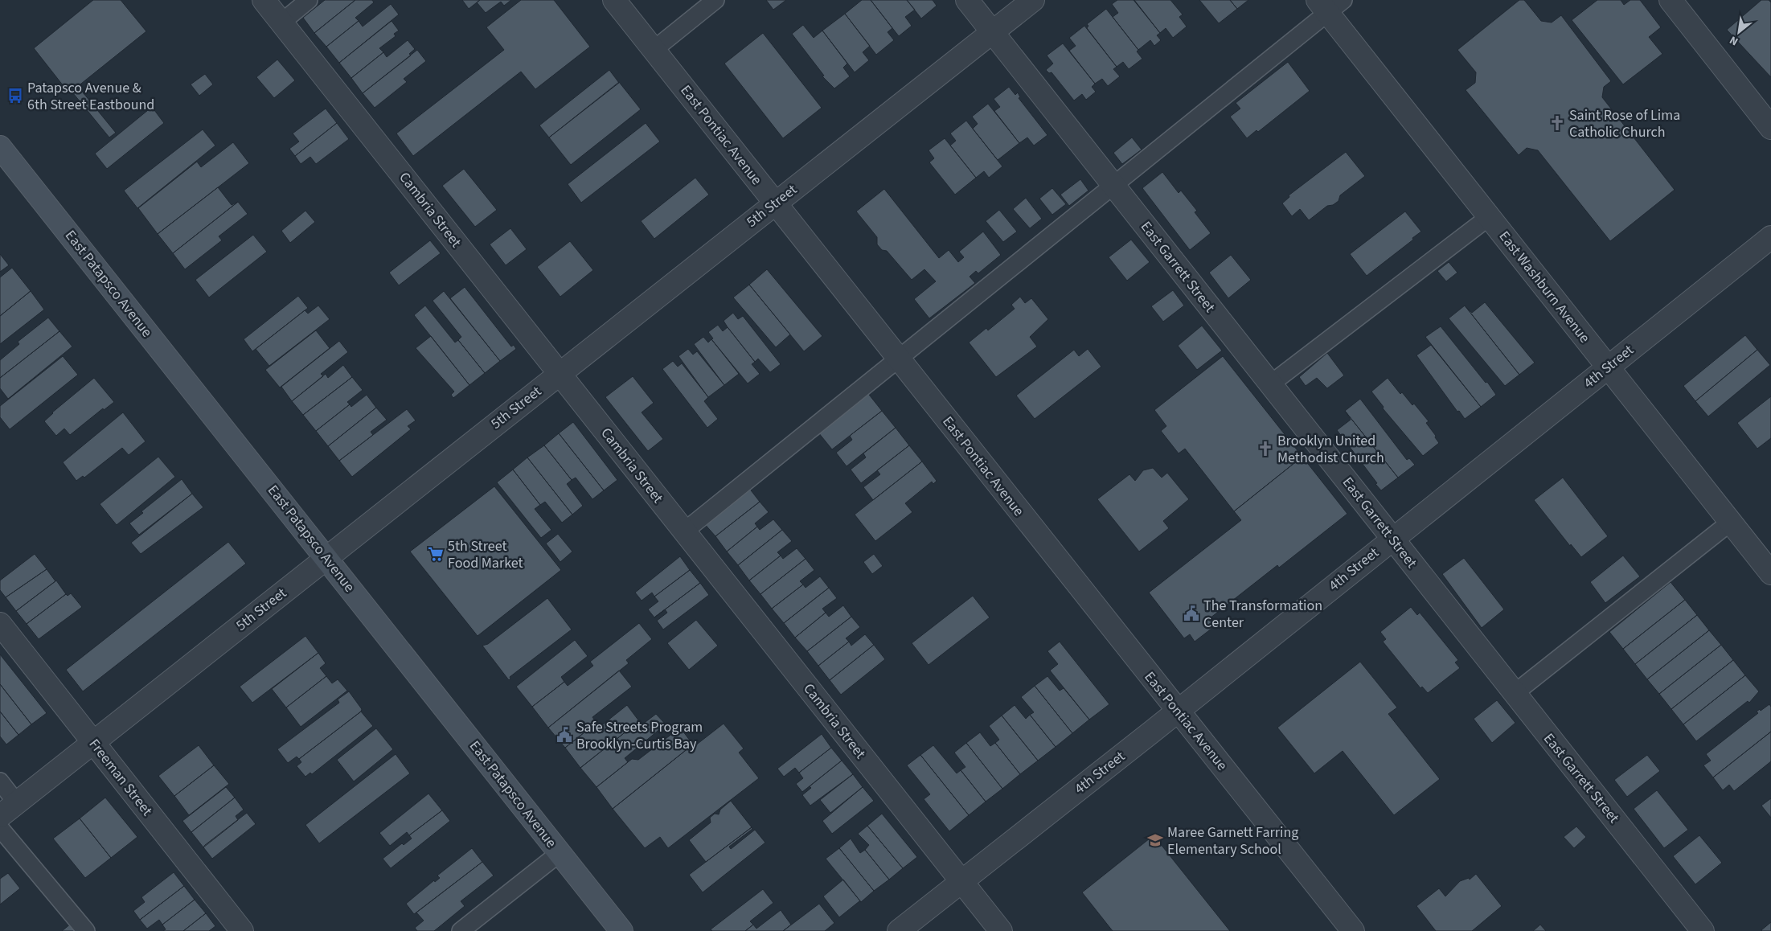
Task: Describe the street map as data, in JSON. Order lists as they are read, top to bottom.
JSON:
{
  "streets": {
    "main road": ["East Patapsco Avenue"],
    "street": [
      "East Pontiac Avenue",
      "5th Street",
      "Cambria Street",
      "East Garrett Street",
      "East Washburn Avenue",
      "4th Street",
      "Freeman Street"
    ]
  },
  "crossings": [
    ["East Pontiac Avenue", "5th Street"],
    ["East Pontiac Avenue", "4th Street"],
    ["5th Street", "Cambria Street"],
    ["5th Street", "East Garrett Street"],
    ["5th Street", "East Patapsco Avenue"],
    ["5th Street", "Freeman Street"],
    ["Cambria Street", "4th Street"],
    ["East Garrett Street", "4th Street"],
    ["East Washburn Avenue", "4th Street"]
  ],
  "places": {
    "bus stop": ["Patapsco Avenue & 6th Street Eastbound"],
    "church": ["Saint Rose of Lima Catholic Church", "Brooklyn United Methodist Church"],
    "supermarket": ["5th Street Food Market"],
    "public building": ["The Transformation Center", "Safe Streets Program Brooklyn-Curtis Bay"],
    "school or university": ["Maree Garnett Farring Elementary School"]
  },
  "north": "bottom left"
}
